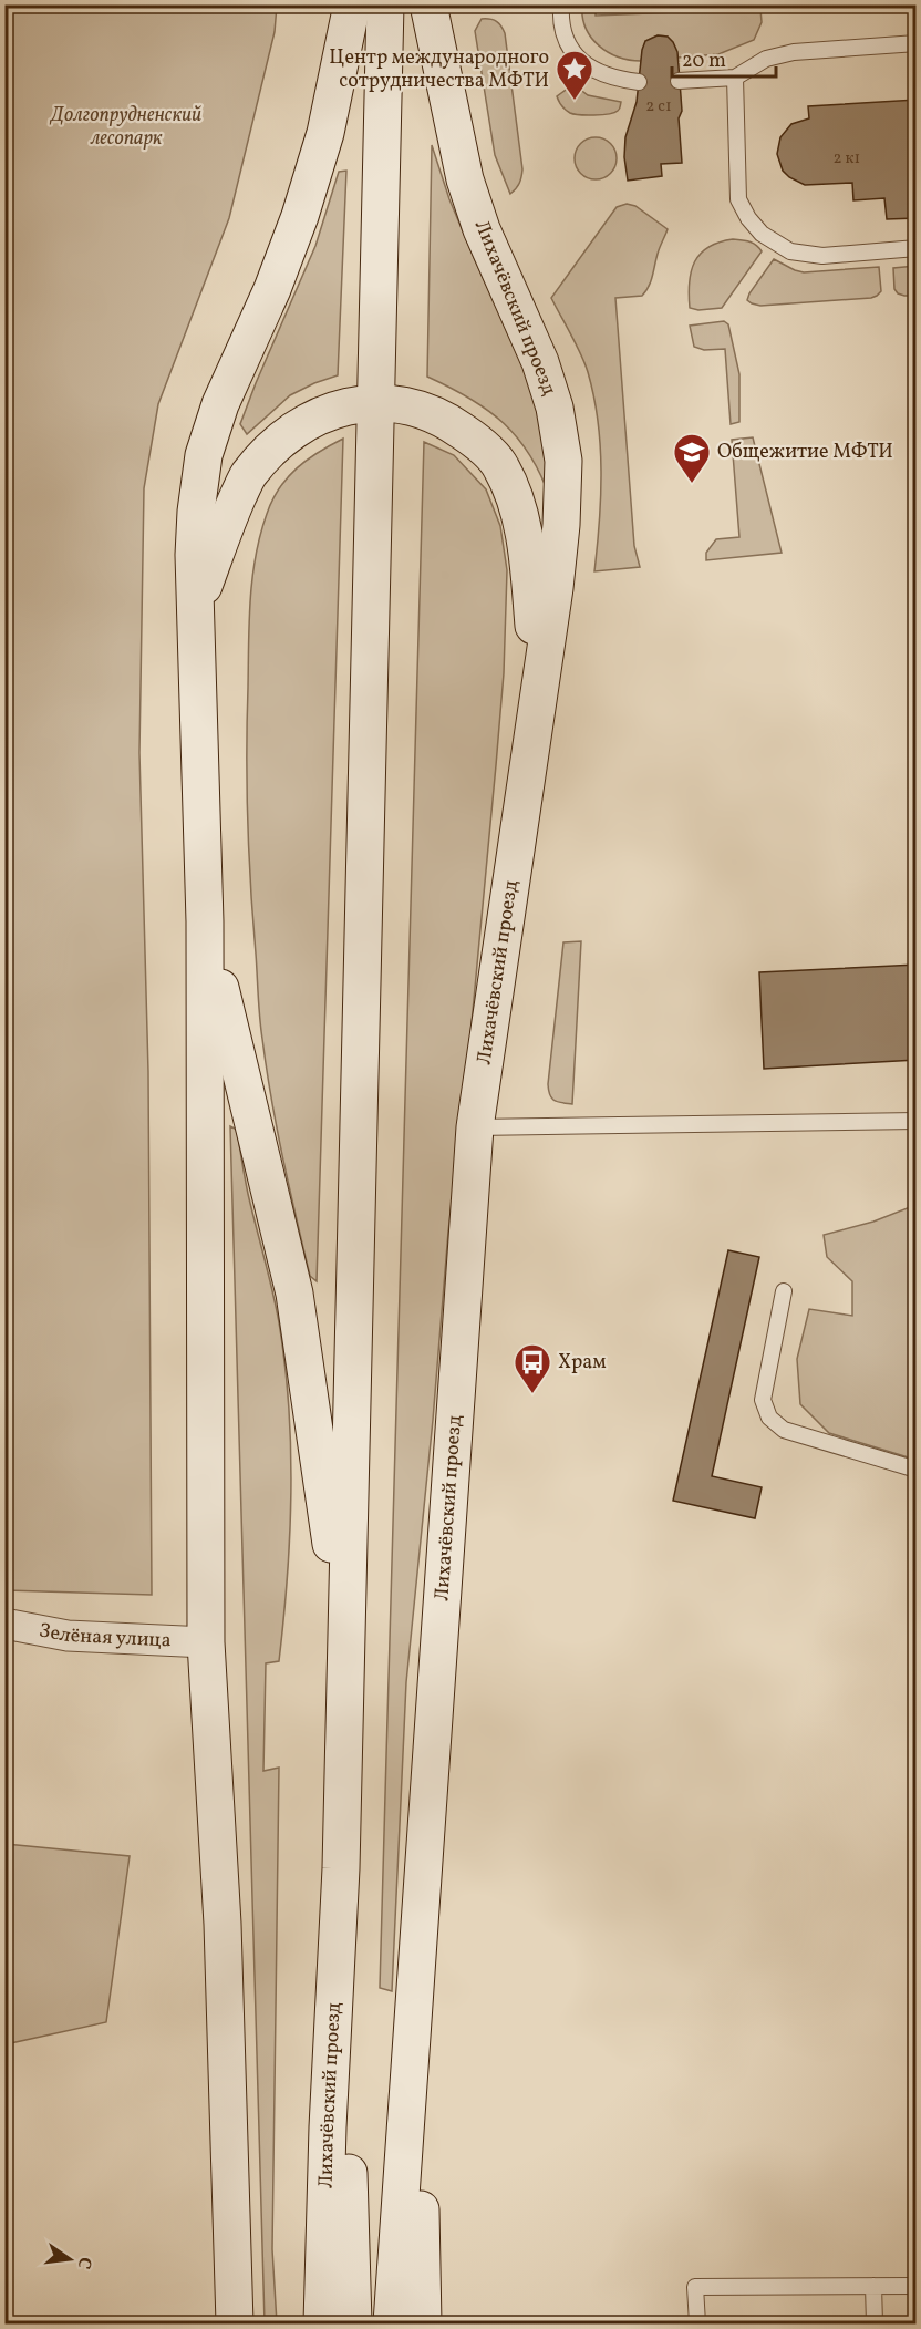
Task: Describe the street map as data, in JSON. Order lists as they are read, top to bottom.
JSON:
{
  "streets": {
    "main road": ["Лихачёвский проезд"],
    "street": ["Зелёная улица"]
  },
  "parks": ["Долгопрудненский лесопарк"],
  "places": {
    "place": ["Центр международного сотрудничества МФТИ"],
    "school or university": ["Общежитие МФТИ"],
    "bus stop": ["Храм"]
  },
  "house_numbers": ["2 с1", "2 к1"],
  "scale_bar": "20 m",
  "north": "right"
}
